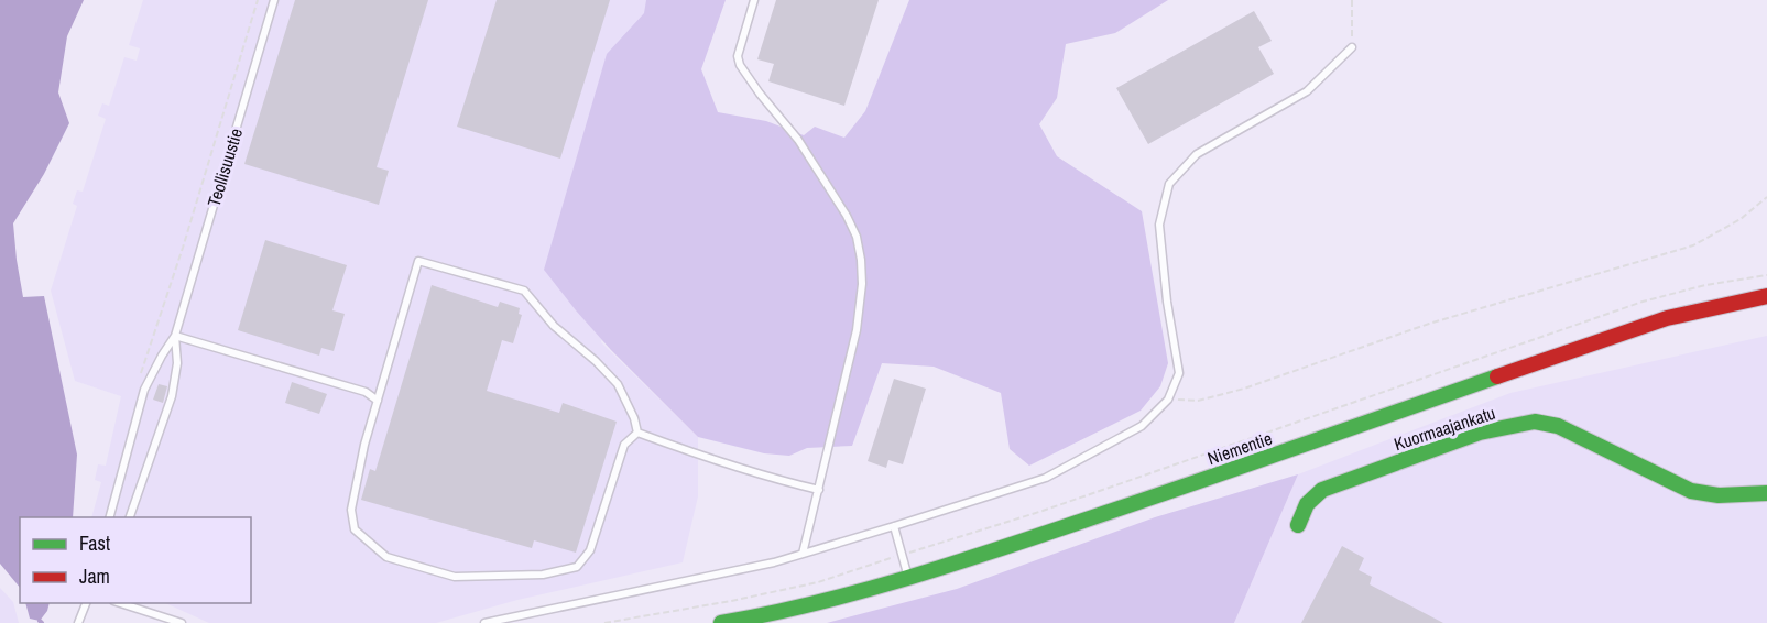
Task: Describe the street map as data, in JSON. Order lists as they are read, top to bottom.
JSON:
{
  "streets": {
    "main road": ["Kuormaajankatu", "Niementie"],
    "lane": ["Teollisuustie"]
  },
  "legend": ["Fast", "Jam"]
}
